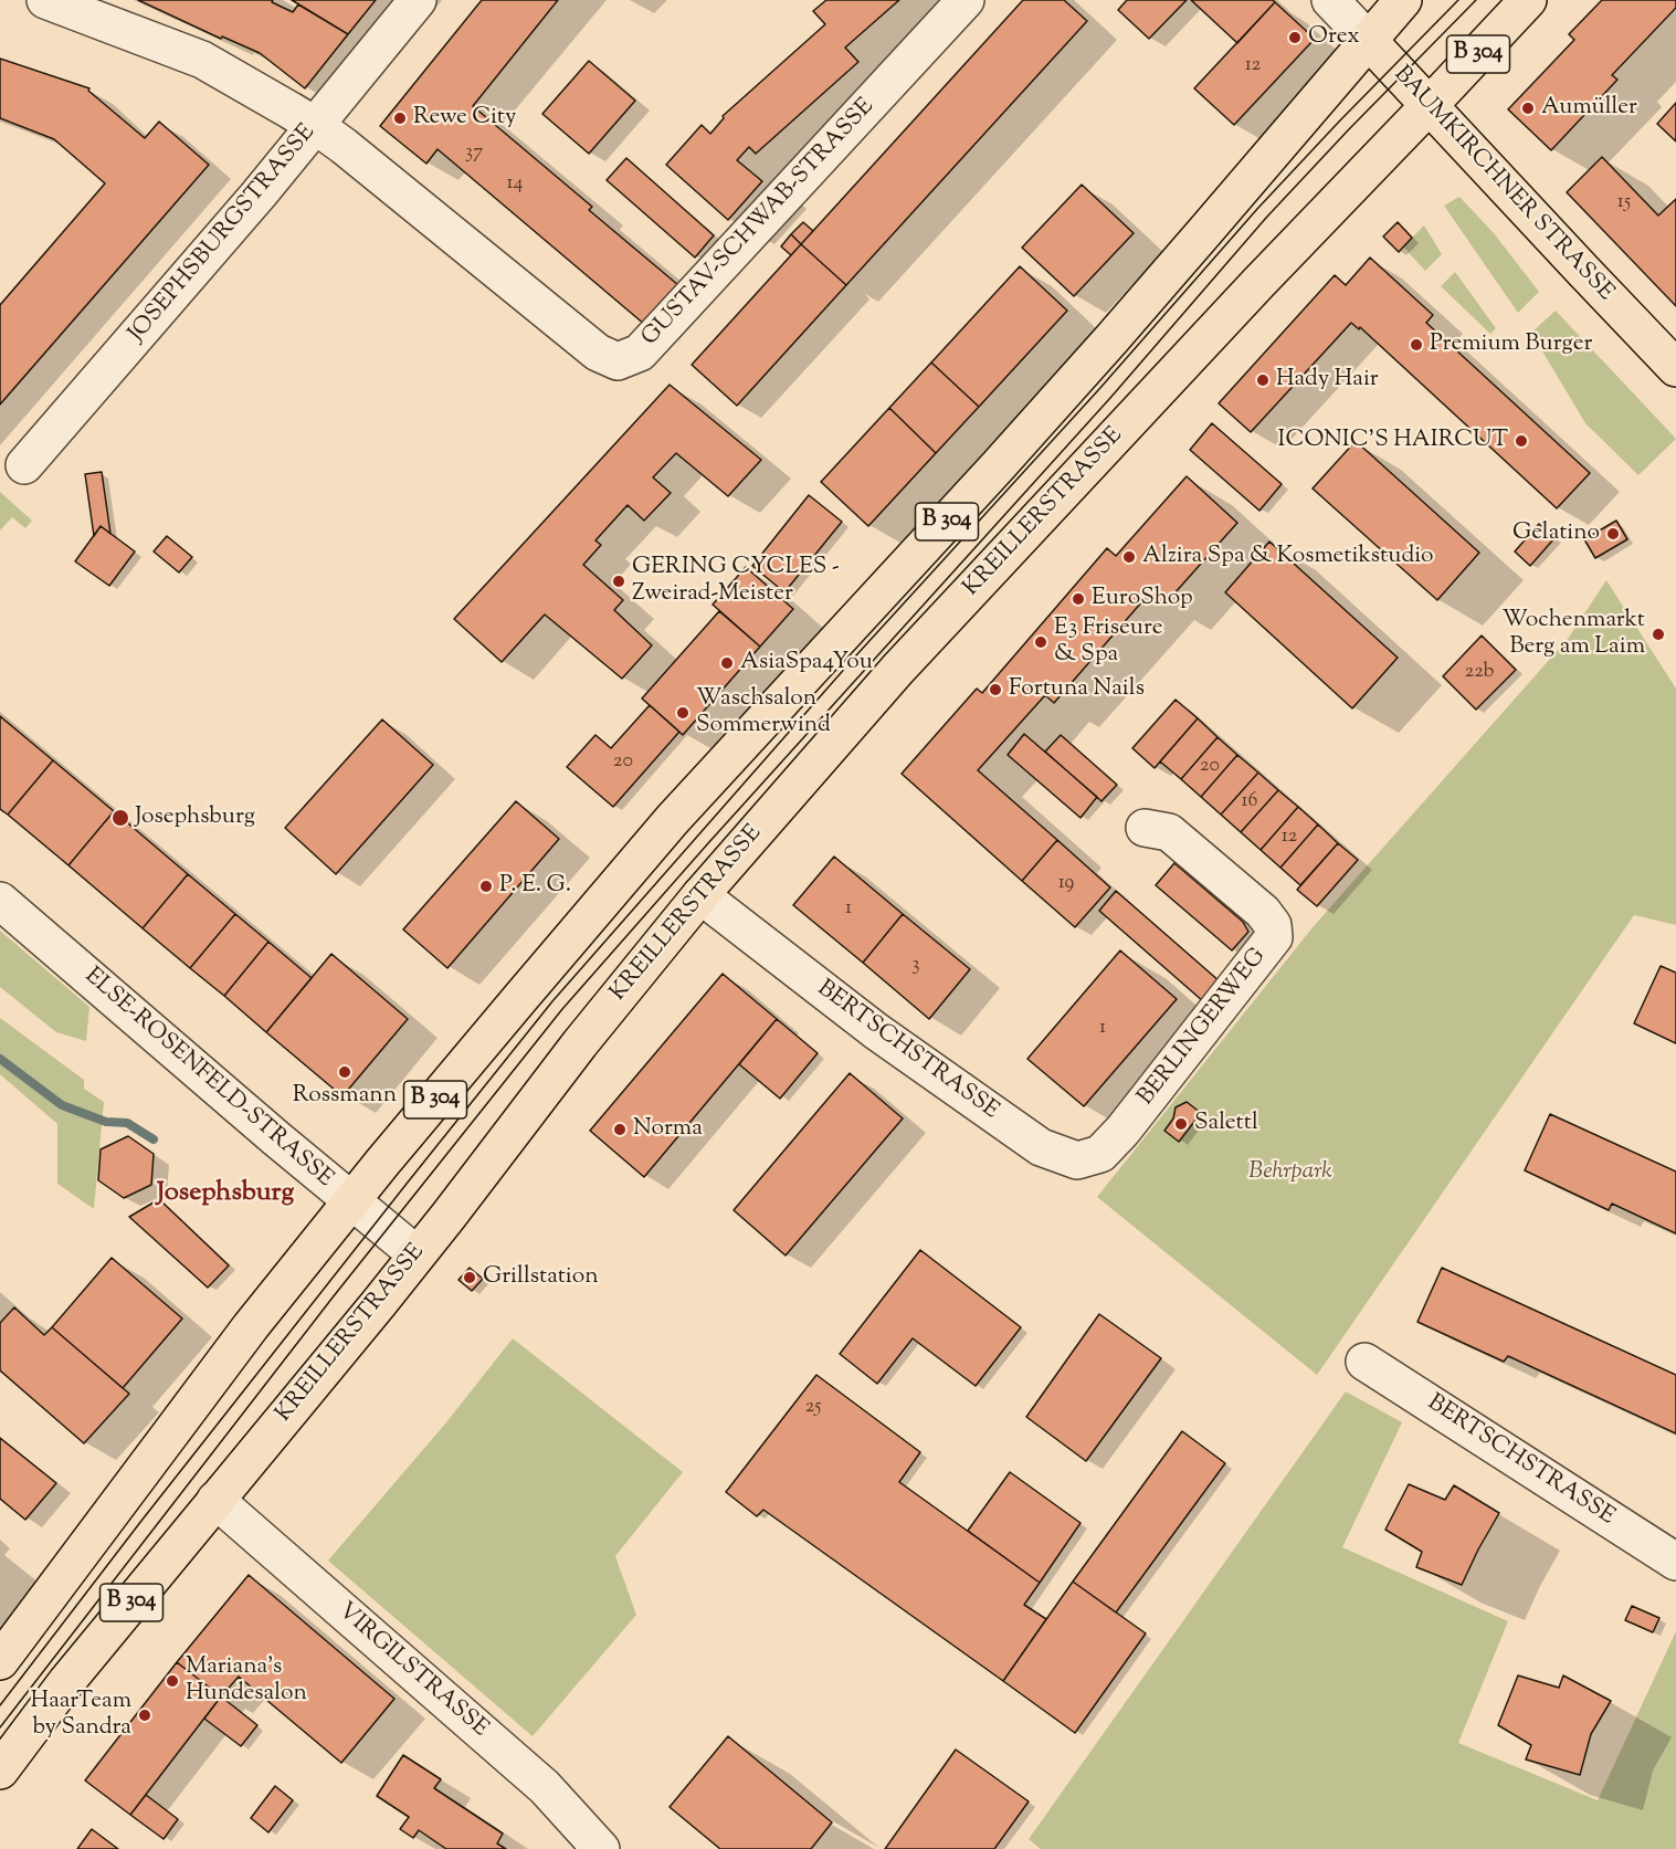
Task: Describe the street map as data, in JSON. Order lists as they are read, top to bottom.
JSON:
{
  "streets": {
    "main road": ["B 304", "BAUMKIRCHNER STRASSE", "KREILLERSTRASSE"],
    "street": [
      "GUSTAV-SCHWAB-STRASSE",
      "JOSEPHSBURGSTRASSE",
      "BERLINGERWEG",
      "BERTSCHSTRASSE",
      "ELSE-ROSENFELD-STRASSE",
      "VIRGILSTRASSE"
    ]
  },
  "crossings": [
    ["B 304", "BAUMKIRCHNER STRASSE"],
    ["B 304", "KREILLERSTRASSE"],
    ["B 304", "ELSE-ROSENFELD-STRASSE"],
    ["BAUMKIRCHNER STRASSE", "KREILLERSTRASSE"],
    ["GUSTAV-SCHWAB-STRASSE", "JOSEPHSBURGSTRASSE"],
    ["KREILLERSTRASSE", "BERTSCHSTRASSE"],
    ["KREILLERSTRASSE", "ELSE-ROSENFELD-STRASSE"],
    ["KREILLERSTRASSE", "VIRGILSTRASSE"],
    ["BERLINGERWEG", "BERTSCHSTRASSE"]
  ],
  "districts": ["Josephsburg"],
  "parks": ["Behrpark"],
  "places": [
    "Orex",
    "Aumüller",
    "Rewe City",
    "Premium Burger",
    "Hady Hair",
    "ICONIC'S HAIRCUT",
    "Gelatino",
    "Alzira Spa & Kosmetikstudio",
    "GERING CYCLES - Zweirad-Meister",
    "EuroShop",
    "Wochenmarkt Berg am Laim",
    "E3 Friseure & Spa",
    "AsiaSpa4You",
    "Fortuna Nails",
    "Waschsalon Sommerwind",
    "Josephsburg",
    "P. E. G.",
    "Rossmann",
    "Salettl",
    "Norma",
    "Grillstation",
    "Mariana's Hundesalon",
    "HaarTeam by Sandra"
  ],
  "house_numbers": [
    "12",
    "37",
    "14",
    "15",
    "22b",
    "20",
    "20",
    "16",
    "12",
    "19",
    "1",
    "3",
    "1",
    "25"
  ]
}
